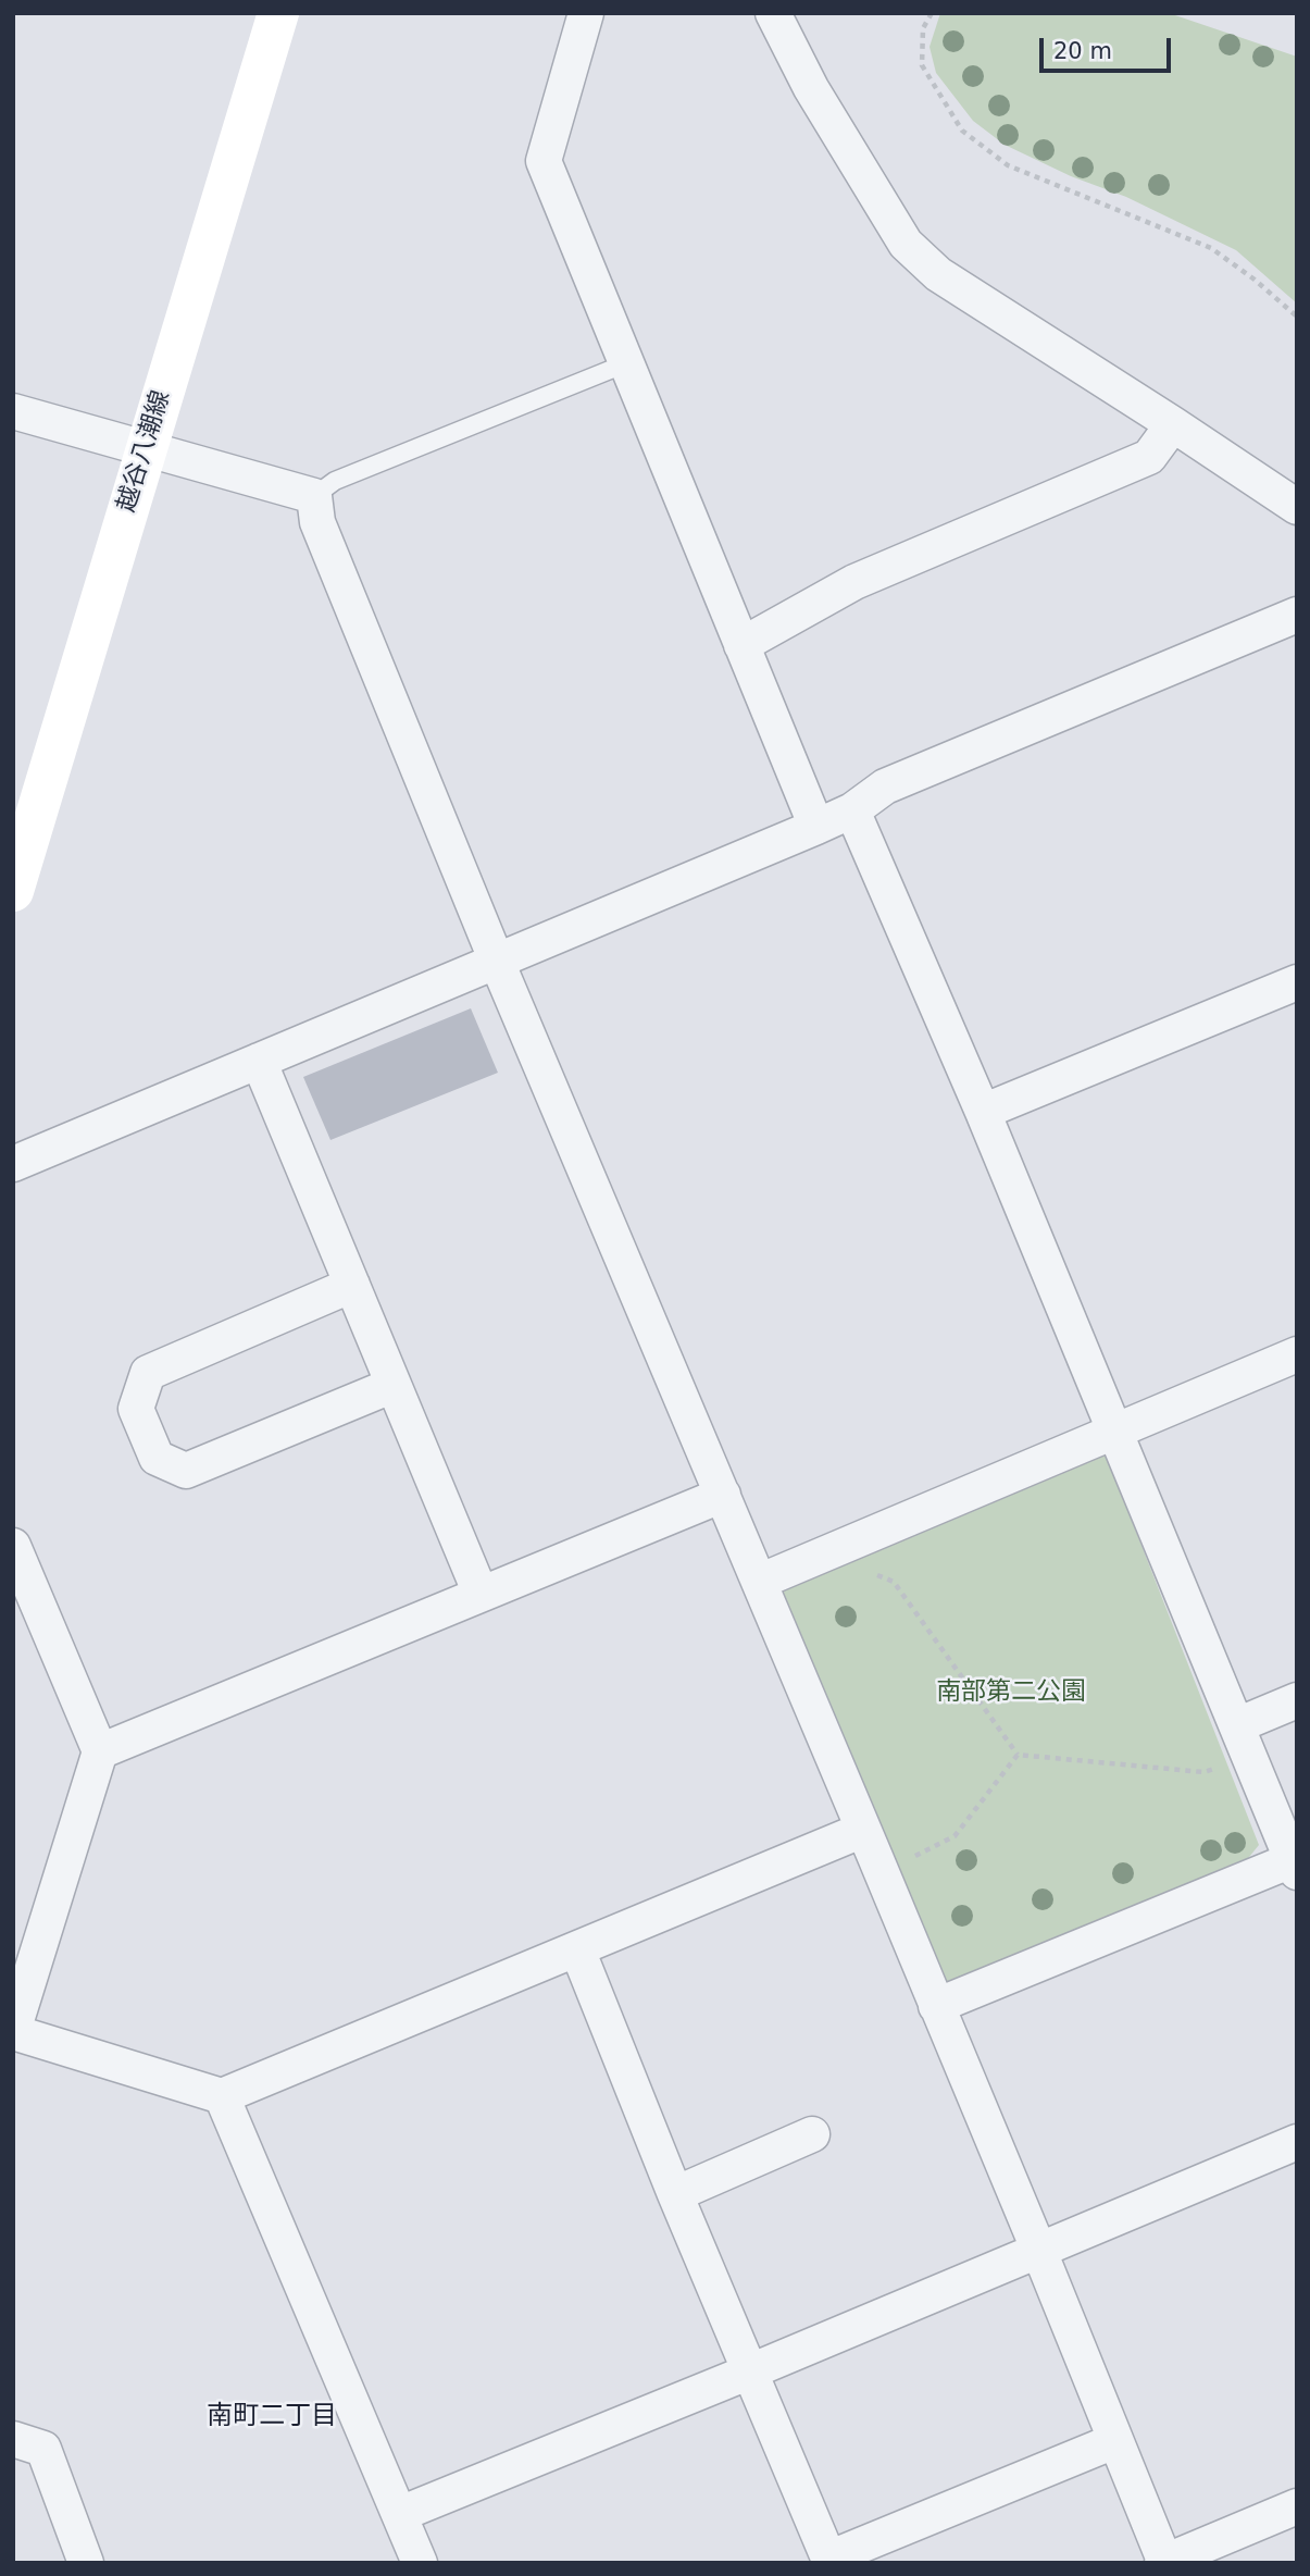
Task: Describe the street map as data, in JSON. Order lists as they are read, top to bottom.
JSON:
{
  "streets": {
    "main road": ["越谷八潮線"]
  },
  "districts": ["南町二丁目"],
  "parks": ["南部第二公園"],
  "scale_bar": "20 m"
}
